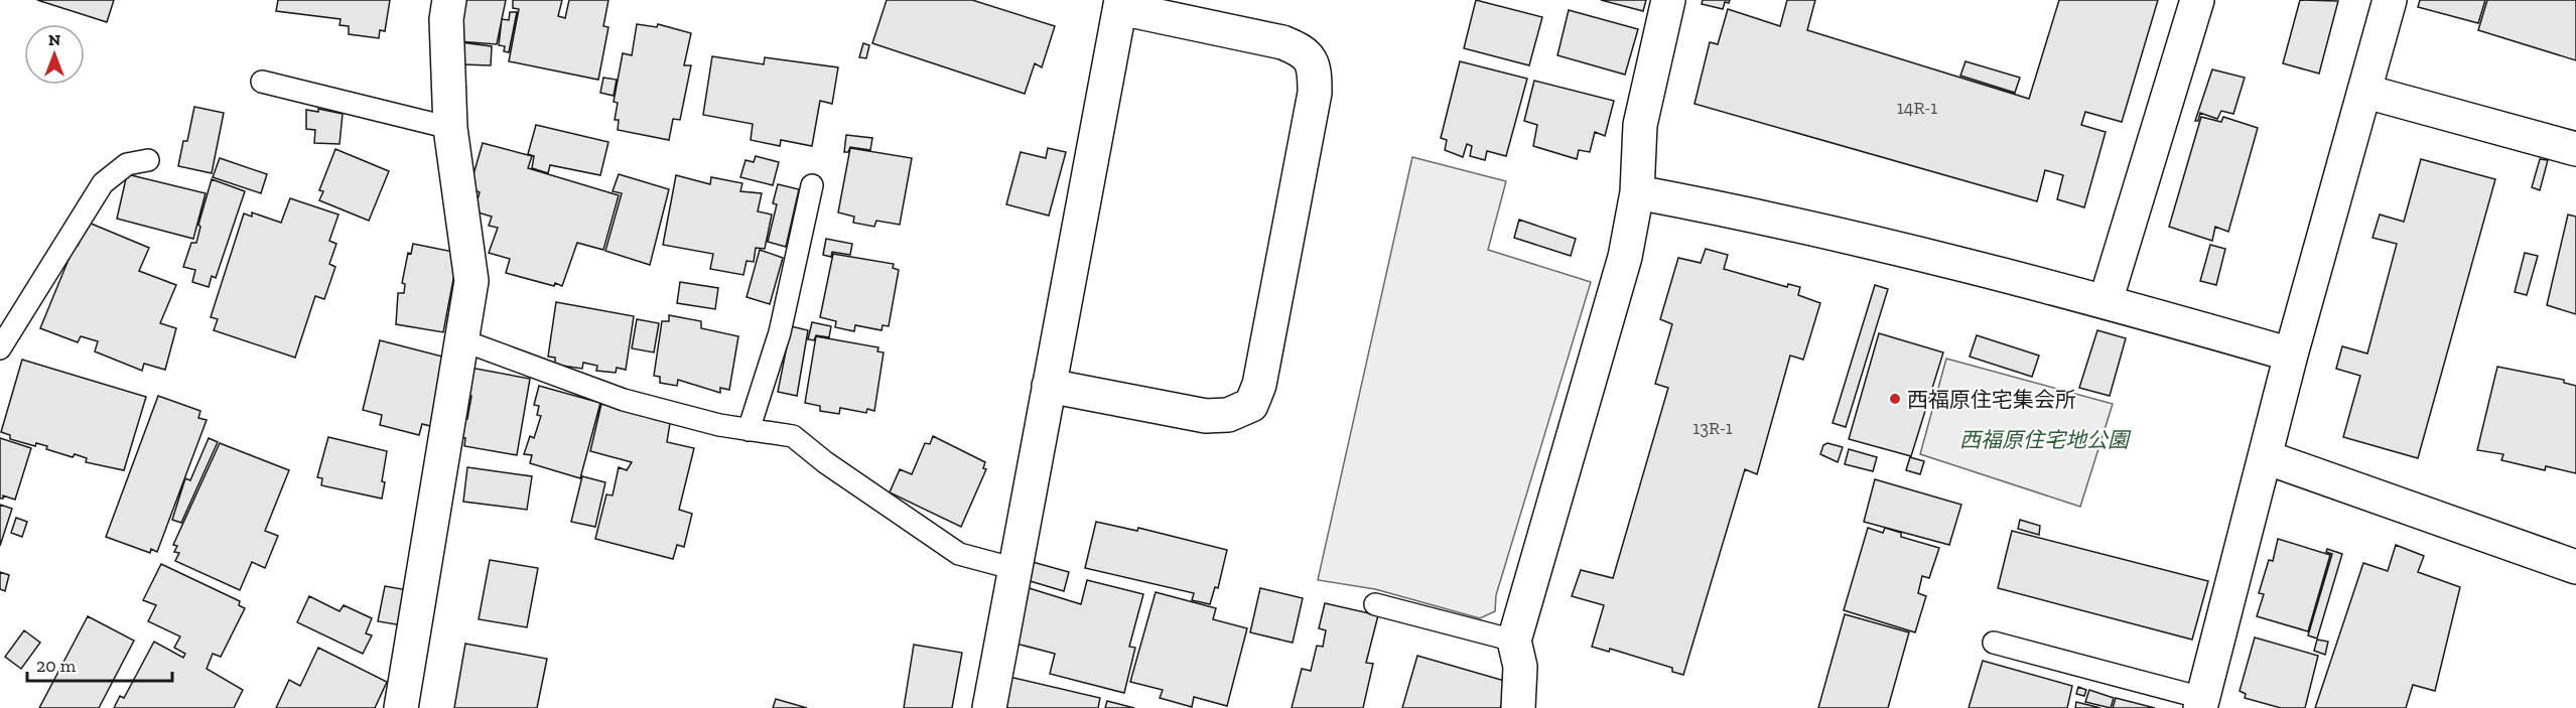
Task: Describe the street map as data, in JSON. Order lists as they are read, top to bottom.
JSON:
{
  "parks": ["西福原住宅地公園"],
  "places": ["西福原住宅集会所"],
  "house_numbers": ["14R-1", "13R-1"],
  "scale_bar": "20 m",
  "north": "top"
}
